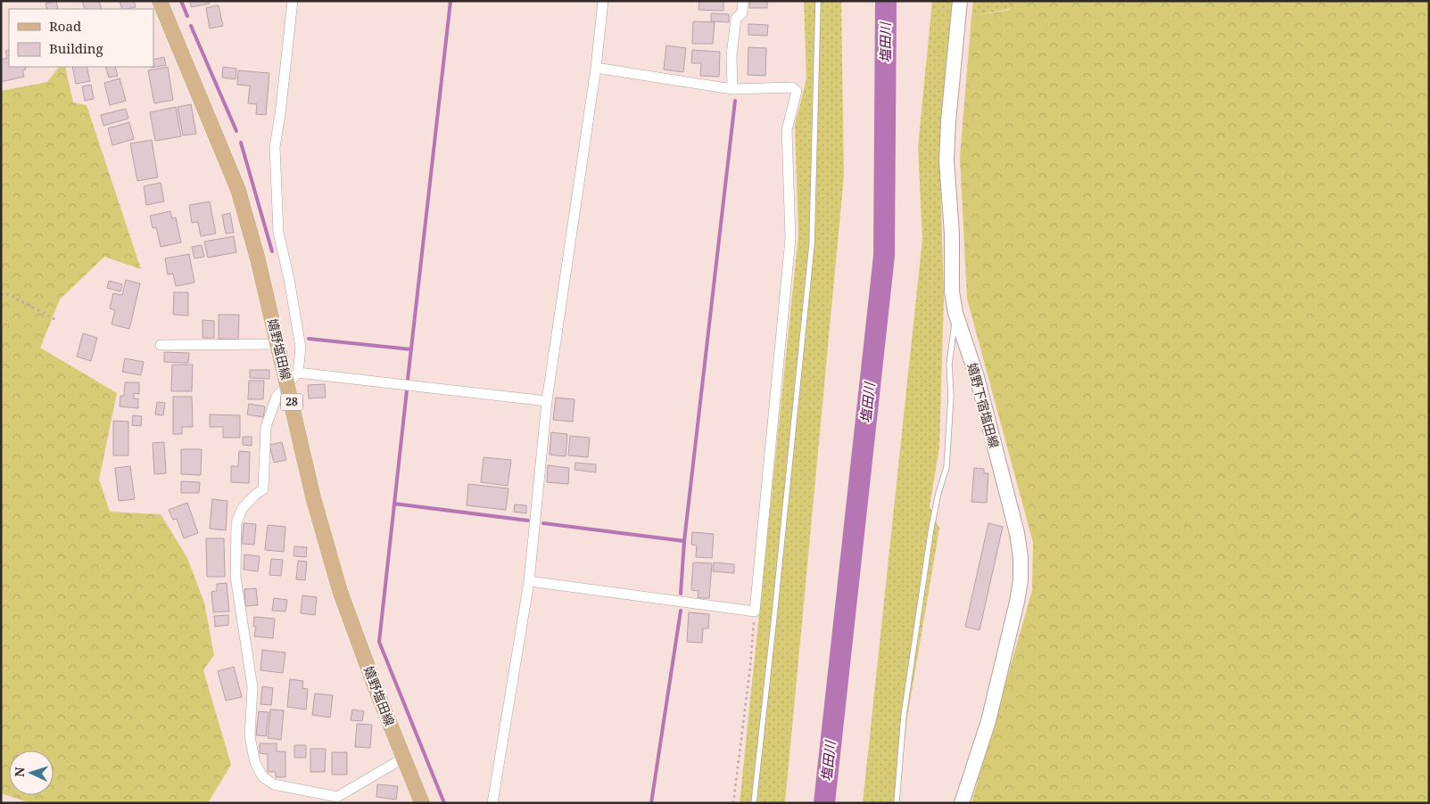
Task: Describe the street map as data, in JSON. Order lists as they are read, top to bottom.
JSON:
{
  "streets": {
    "main road": ["嬉野塩田線", "28", "嬉野下宿塩田線"]
  },
  "water": ["塩田川"],
  "legend": ["Road", "Building"],
  "north": "left"
}
